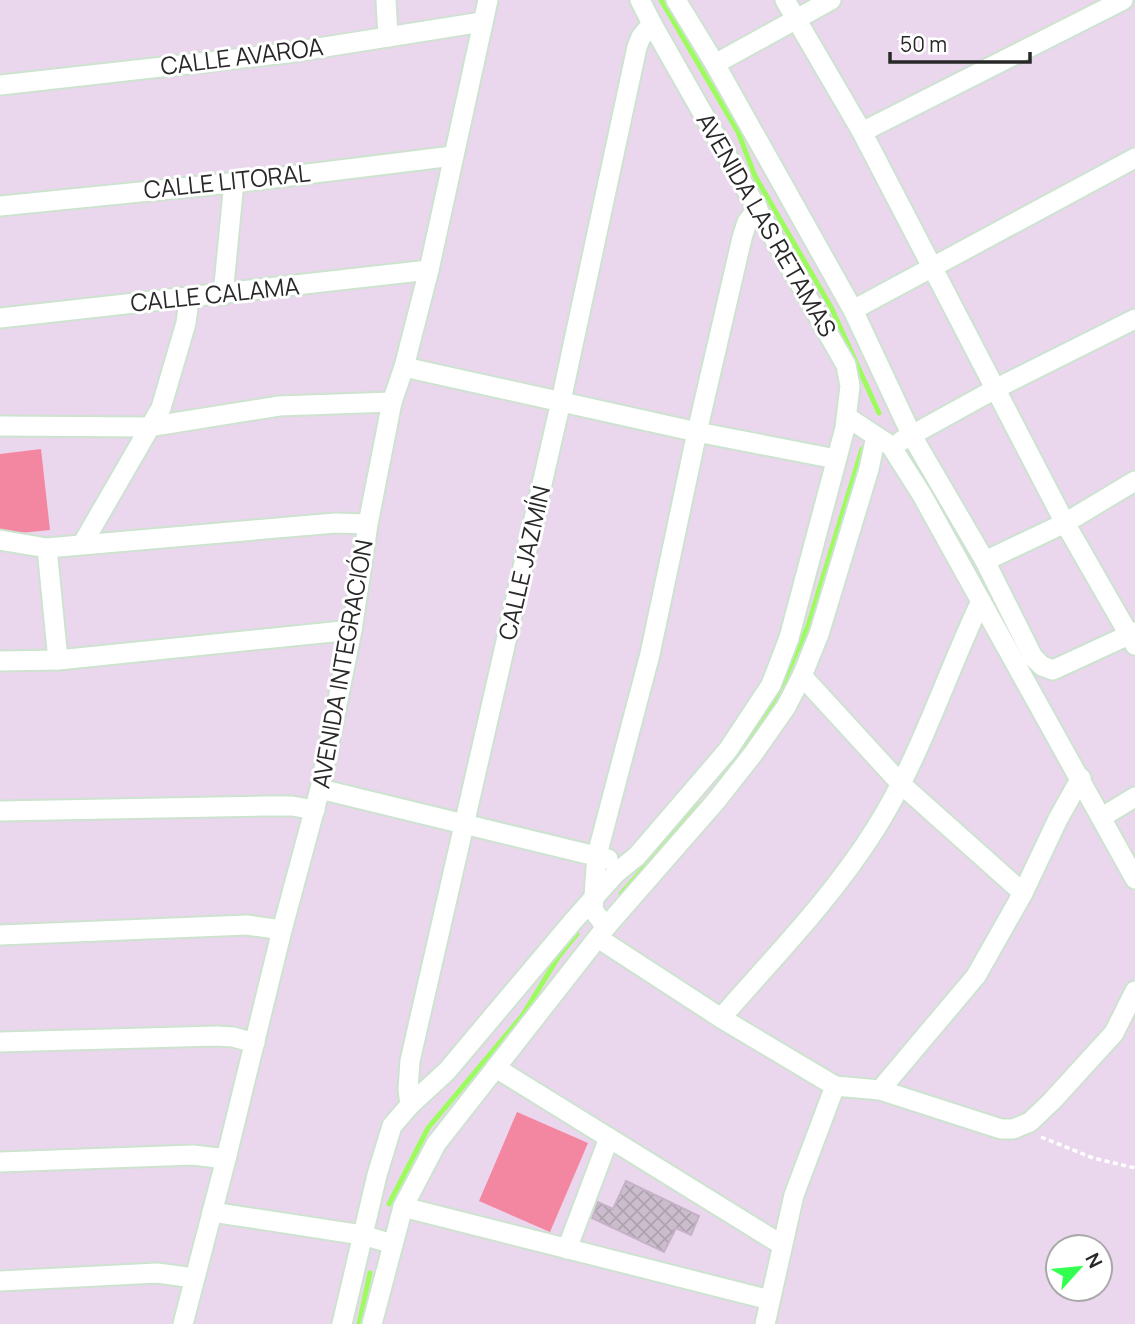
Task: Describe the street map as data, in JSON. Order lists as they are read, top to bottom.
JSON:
{
  "streets": {
    "street": [
      "CALLE AVAROA",
      "CALLE LITORAL",
      "AVENIDA LAS RETAMAS",
      "CALLE CALAMA",
      "CALLE JAZMÍN",
      "AVENIDA INTEGRACIÓN"
    ]
  },
  "crossings": [
    ["CALLE AVAROA", "AVENIDA INTEGRACIÓN"],
    ["CALLE LITORAL", "AVENIDA INTEGRACIÓN"],
    ["AVENIDA LAS RETAMAS", "CALLE JAZMÍN"],
    ["CALLE CALAMA", "AVENIDA INTEGRACIÓN"]
  ],
  "scale_bar": "50 m",
  "north": "top right"
}
